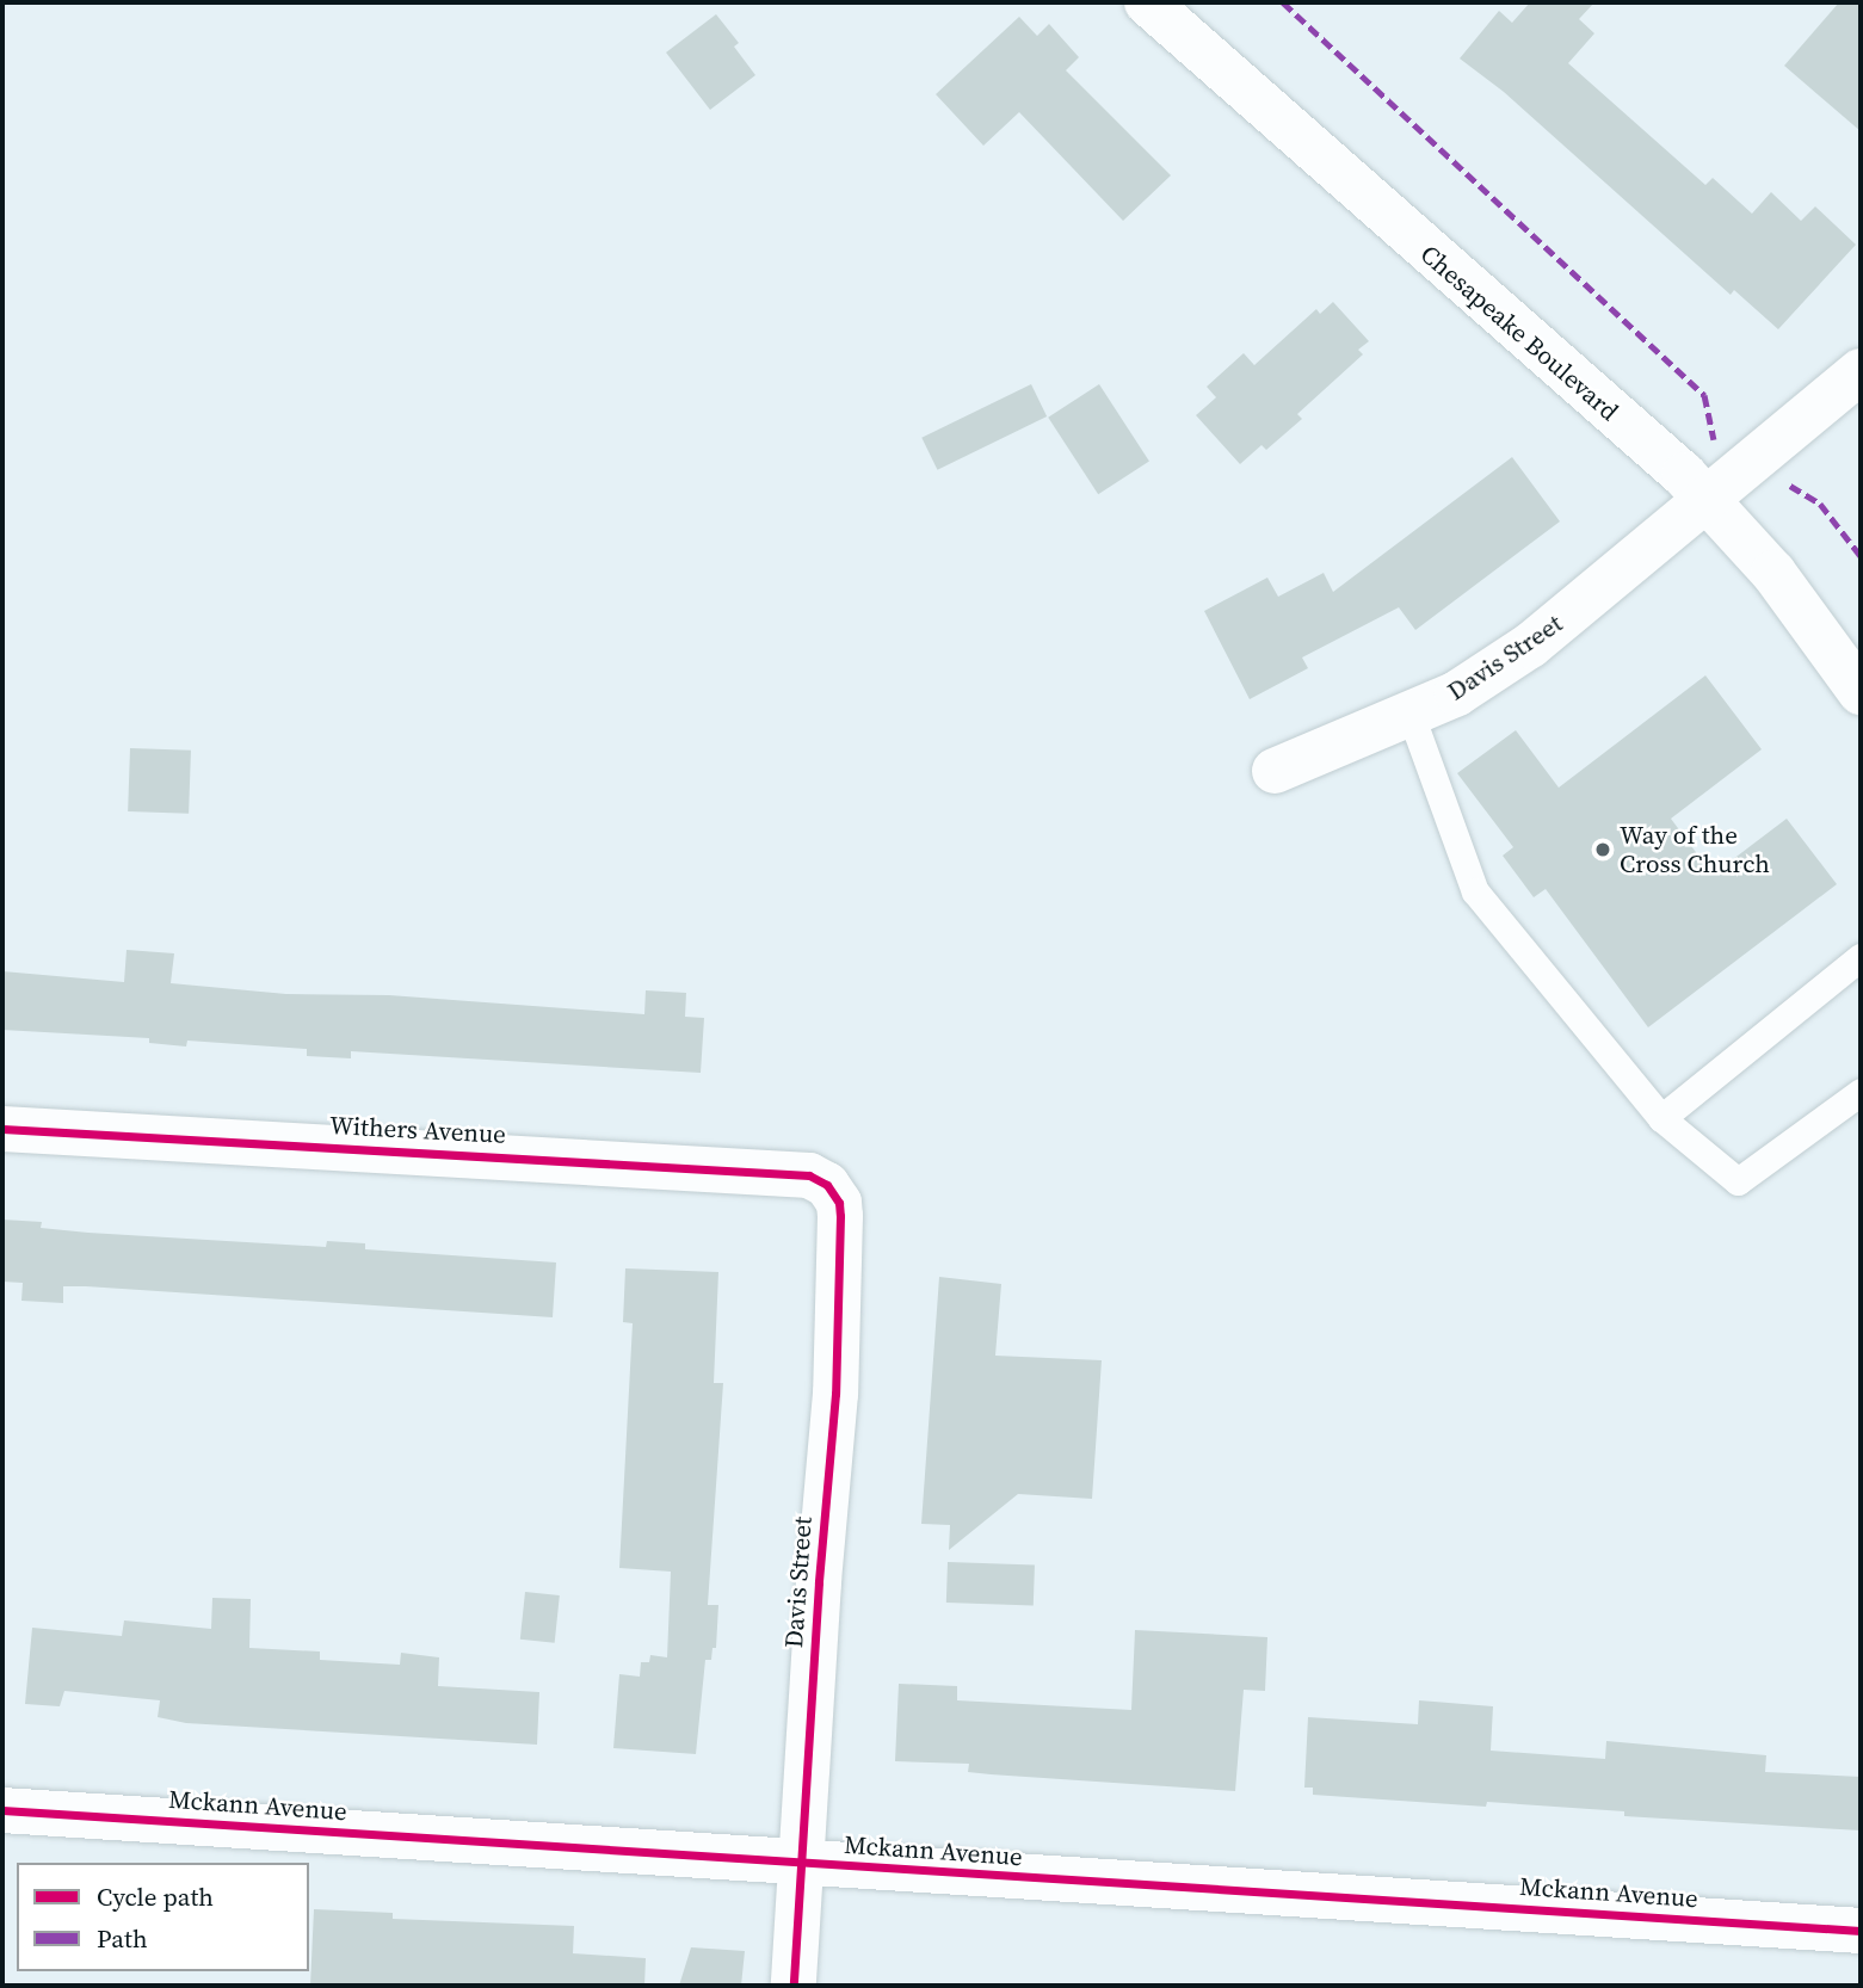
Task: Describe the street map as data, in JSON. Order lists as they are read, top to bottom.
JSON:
{
  "streets": {
    "street": [
      "Chesapeake Boulevard",
      "Davis Street",
      "Withers Avenue",
      "Mckann Avenue"
    ]
  },
  "crossings": [
    ["Chesapeake Boulevard", "Davis Street"],
    ["Davis Street", "Withers Avenue"],
    ["Davis Street", "Mckann Avenue"]
  ],
  "places": ["Way of the Cross Church"],
  "legend": ["Cycle path", "Path"]
}
